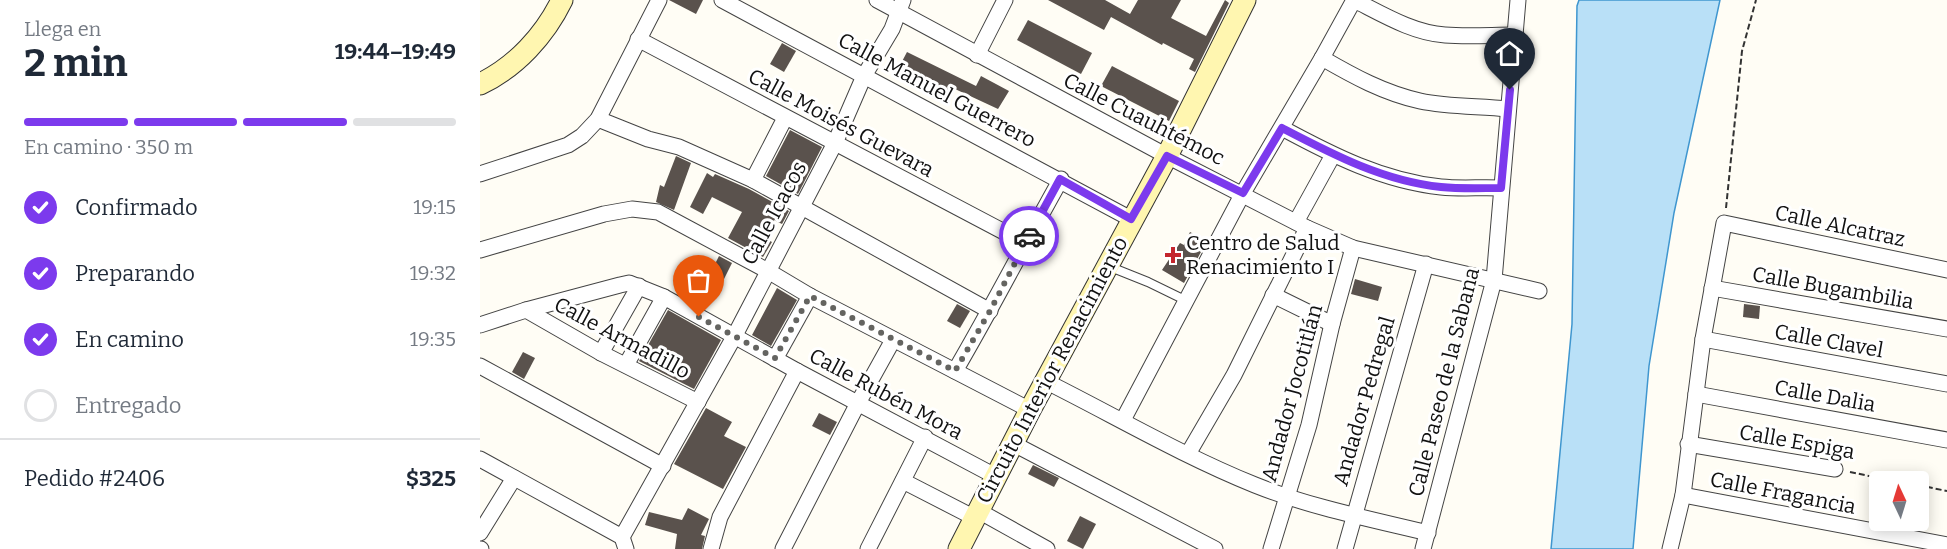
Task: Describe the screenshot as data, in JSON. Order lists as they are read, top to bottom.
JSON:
{
  "streets": {
    "main road": ["Circuito Interior Renacimiento"],
    "street": [
      "Calle Manuel Guerrero",
      "Calle Cuauhtémoc",
      "Calle Moisés Guevara",
      "Calle Icacos",
      "Calle Alcatraz",
      "Calle Bugambilia",
      "Calle Armadillo",
      "Calle Clavel",
      "Calle Paseo de la Sabana",
      "Andador Jocotitlán",
      "Calle Rubén Mora",
      "Calle Dalia",
      "Andador Pedregal",
      "Calle Espiga",
      "Calle Fragancia"
    ]
  },
  "crossings": [
    ["Calle Manuel Guerrero", "Calle Icacos"],
    ["Calle Manuel Guerrero", "Circuito Interior Renacimiento"],
    ["Calle Cuauhtémoc", "Calle Icacos"],
    ["Calle Cuauhtémoc", "Circuito Interior Renacimiento"],
    ["Calle Cuauhtémoc", "Calle Paseo de la Sabana"],
    ["Calle Cuauhtémoc", "Andador Jocotitlán"],
    ["Calle Cuauhtémoc", "Andador Pedregal"],
    ["Calle Moisés Guevara", "Calle Icacos"],
    ["Calle Icacos", "Calle Armadillo"],
    ["Calle Icacos", "Calle Rubén Mora"],
    ["Calle Armadillo", "Calle Rubén Mora"],
    ["Circuito Interior Renacimiento", "Calle Rubén Mora"]
  ],
  "places": {
    "health": ["Centro de Salud Renacimiento I"]
  },
  "north": "top",
  "page": {
    "heading": ["2 min", "Llega en", "19:44–19:49"],
    "panel": ["Pedido #2406", "$325"],
    "bar": "En camino · 350 m",
    "list": [
      ["Confirmado", "19:15"],
      ["Preparando", "19:32"],
      ["En camino", "19:35"],
      "Entregado"
    ]
  }
}
